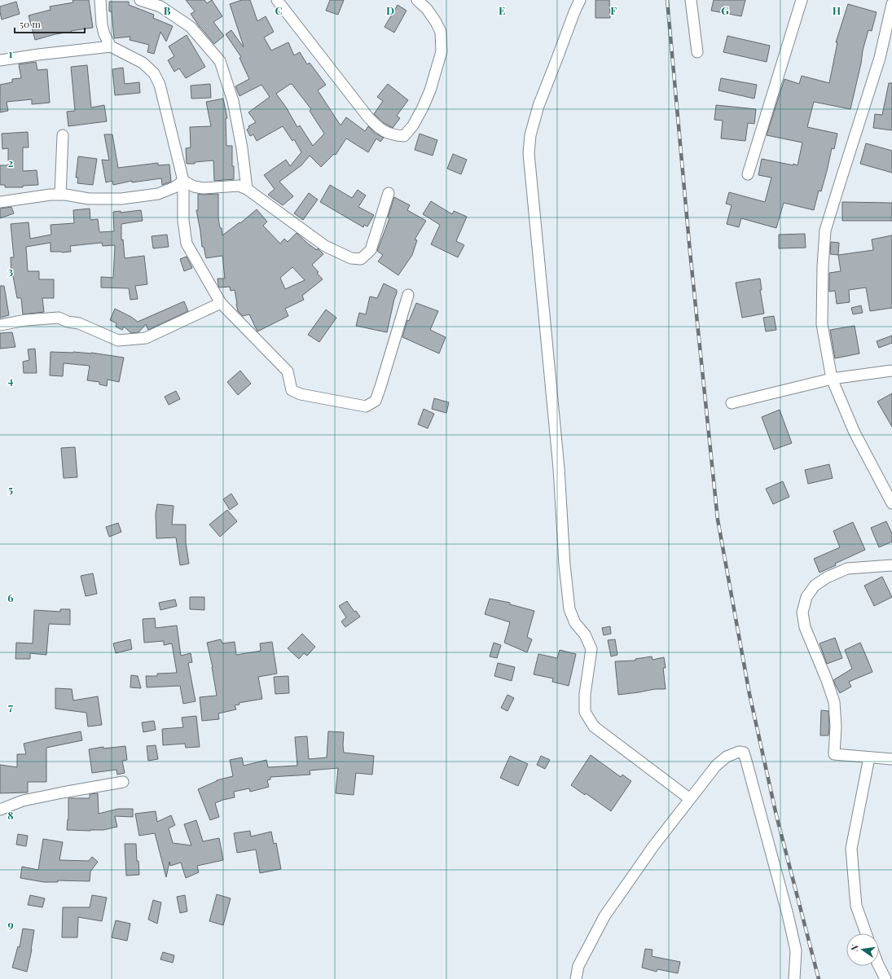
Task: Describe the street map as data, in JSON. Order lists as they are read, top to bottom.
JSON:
{
  "scale_bar": "50 m",
  "north": "left",
  "grid": {
    "columns": [
      "B",
      "C",
      "D",
      "E",
      "F",
      "G",
      "H"
    ],
    "rows": [
      "1",
      "2",
      "3",
      "4",
      "5",
      "6",
      "7",
      "8",
      "9"
    ]
  }
}
